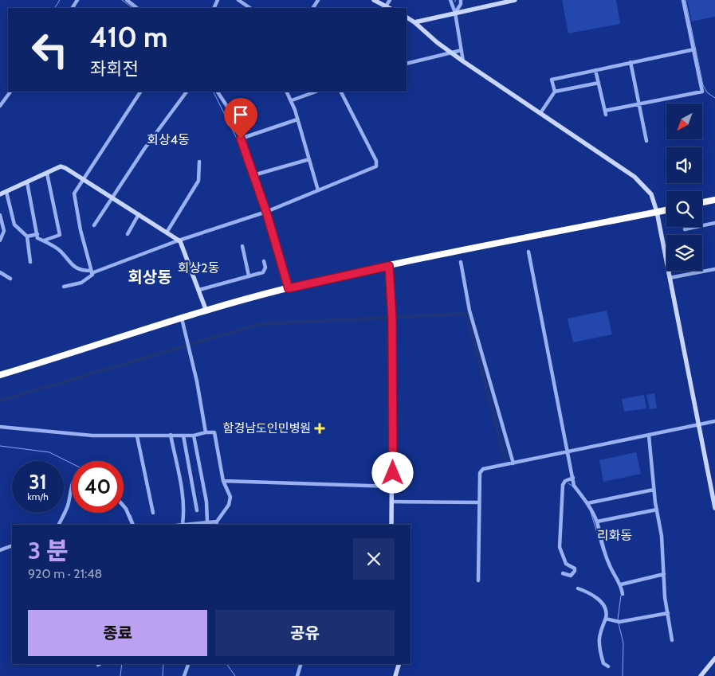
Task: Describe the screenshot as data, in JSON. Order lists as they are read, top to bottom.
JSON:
{
  "districts": [
    "회상4동",
    "회상2동",
    "회상동",
    "리화동"
  ],
  "places": {
    "health": ["함경남도인민병원"]
  },
  "north": "bottom left",
  "page": {
    "turn": ["410 m", "좌회전"],
    "speed": "31 km/h",
    "limit": "40",
    "heading": ["3 분", "920 m · 21:48"],
    "buttons": ["종료", "공유"]
  }
}
